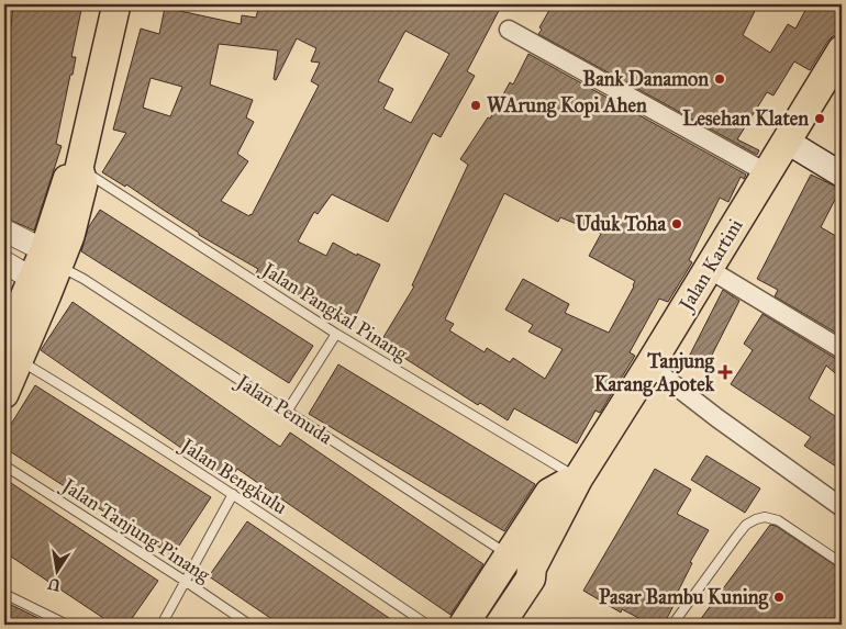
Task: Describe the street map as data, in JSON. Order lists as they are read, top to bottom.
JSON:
{
  "streets": {
    "highway": ["Jalan Kartini"],
    "street": ["Jalan Pemuda"],
    "lane": ["Jalan Pangkal Pinang", "Jalan Bengkulu", "Jalan Tanjung Pinang"]
  },
  "crossings": [
    ["Jalan Kartini", "Jalan Pangkal Pinang"]
  ],
  "places": {
    "other": [
      "Bank Danamon",
      "WArung Kopi Ahen",
      "Lesehan Klaten",
      "Uduk Toha",
      "Pasar Bambu Kuning"
    ],
    "health": ["Tanjung Karang Apotek"]
  },
  "north": "bottom"
}
